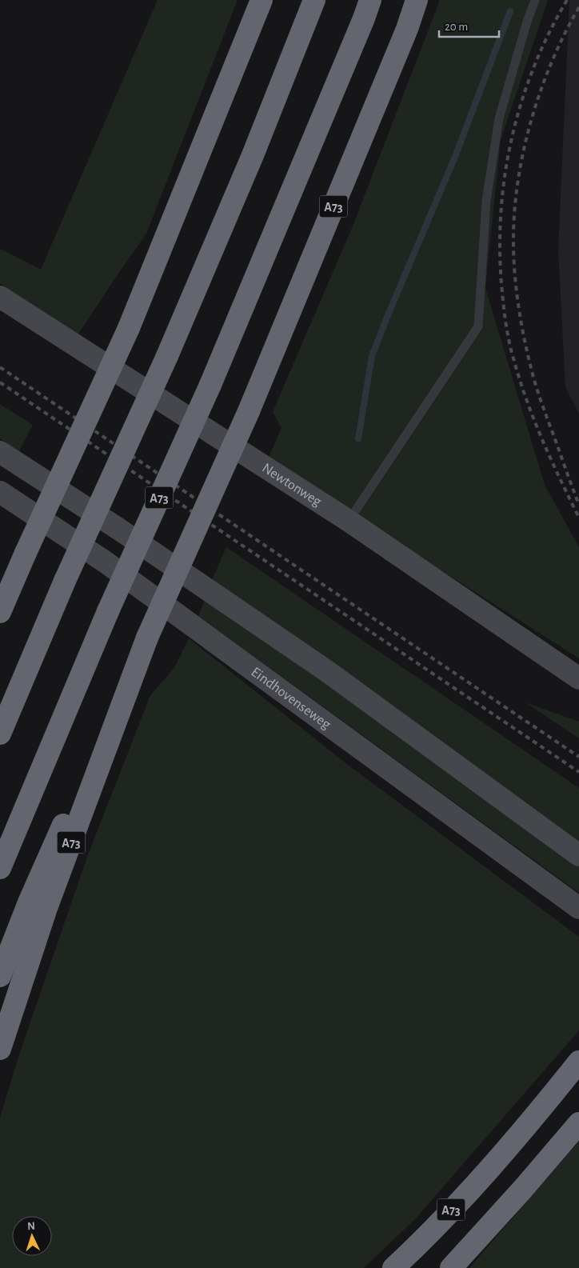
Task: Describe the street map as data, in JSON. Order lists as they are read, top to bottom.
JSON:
{
  "streets": {
    "highway": ["A73"],
    "main road": ["Newtonweg", "Eindhovenseweg"]
  },
  "scale_bar": "20 m",
  "north": "top"
}
